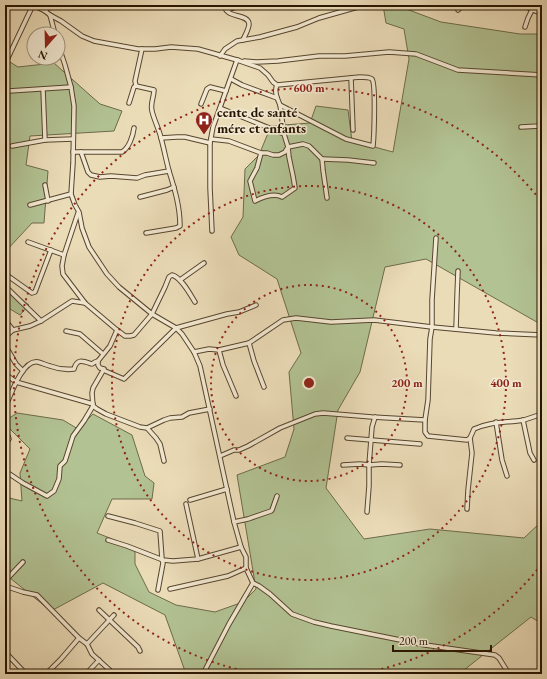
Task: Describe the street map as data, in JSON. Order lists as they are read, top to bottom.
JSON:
{
  "places": {
    "hospital": ["cente de santé mére et enfants"]
  },
  "scale_bar": "200 m",
  "north": "bottom",
  "rings": ["600 m", "200 m", "400 m"]
}
